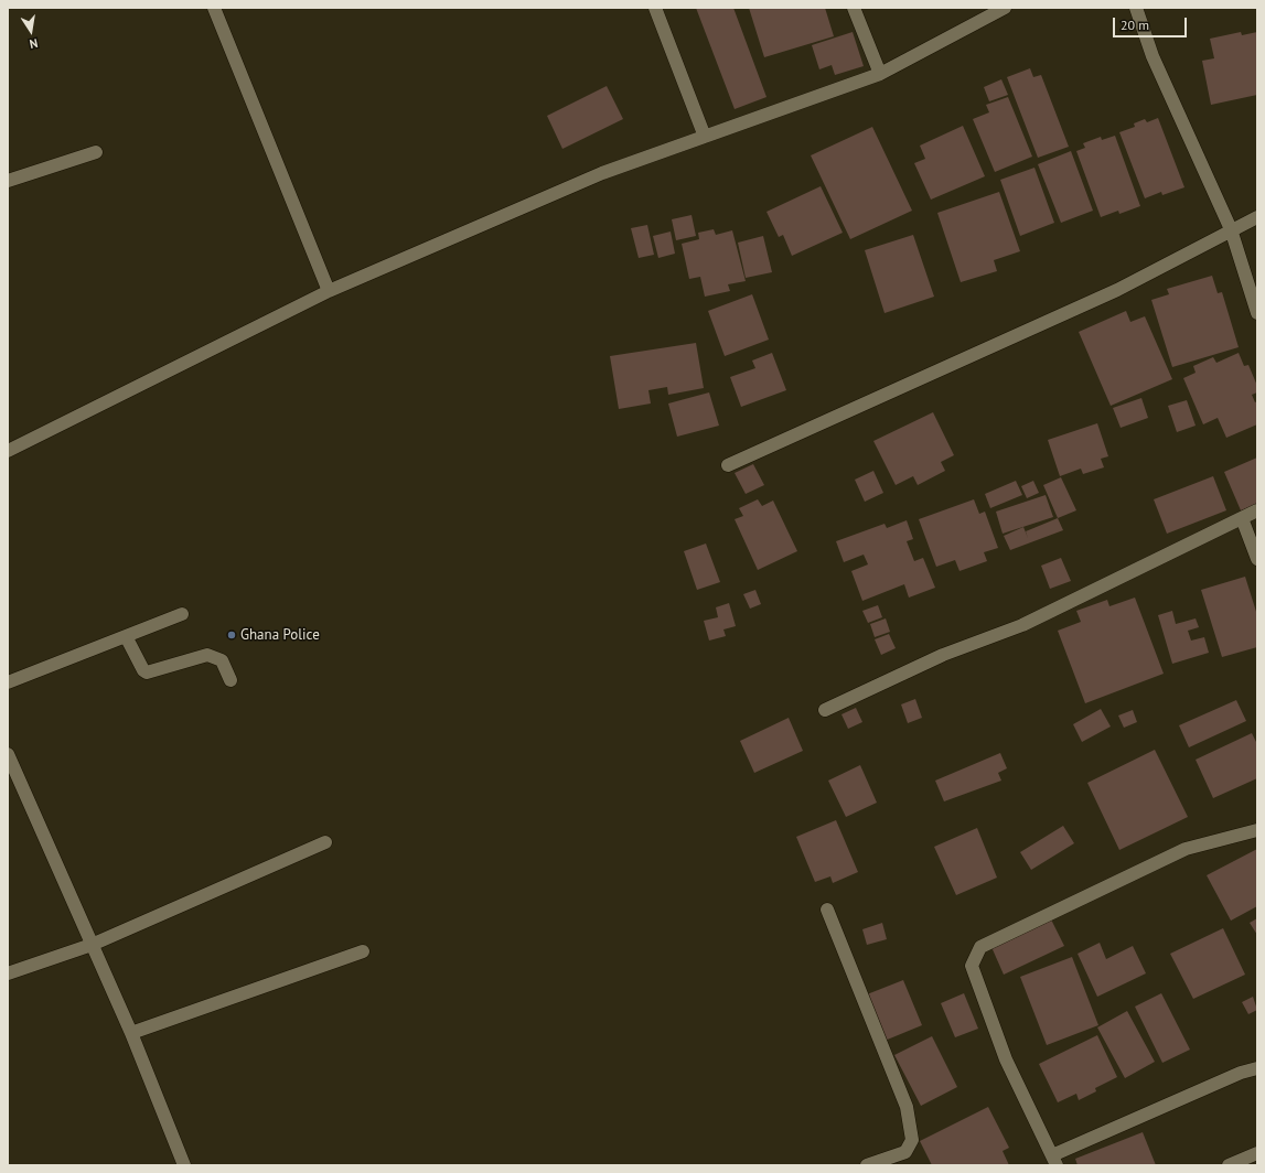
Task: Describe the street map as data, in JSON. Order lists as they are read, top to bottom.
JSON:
{
  "places": ["Ghana Police"],
  "scale_bar": "20 m",
  "north": "bottom"
}
